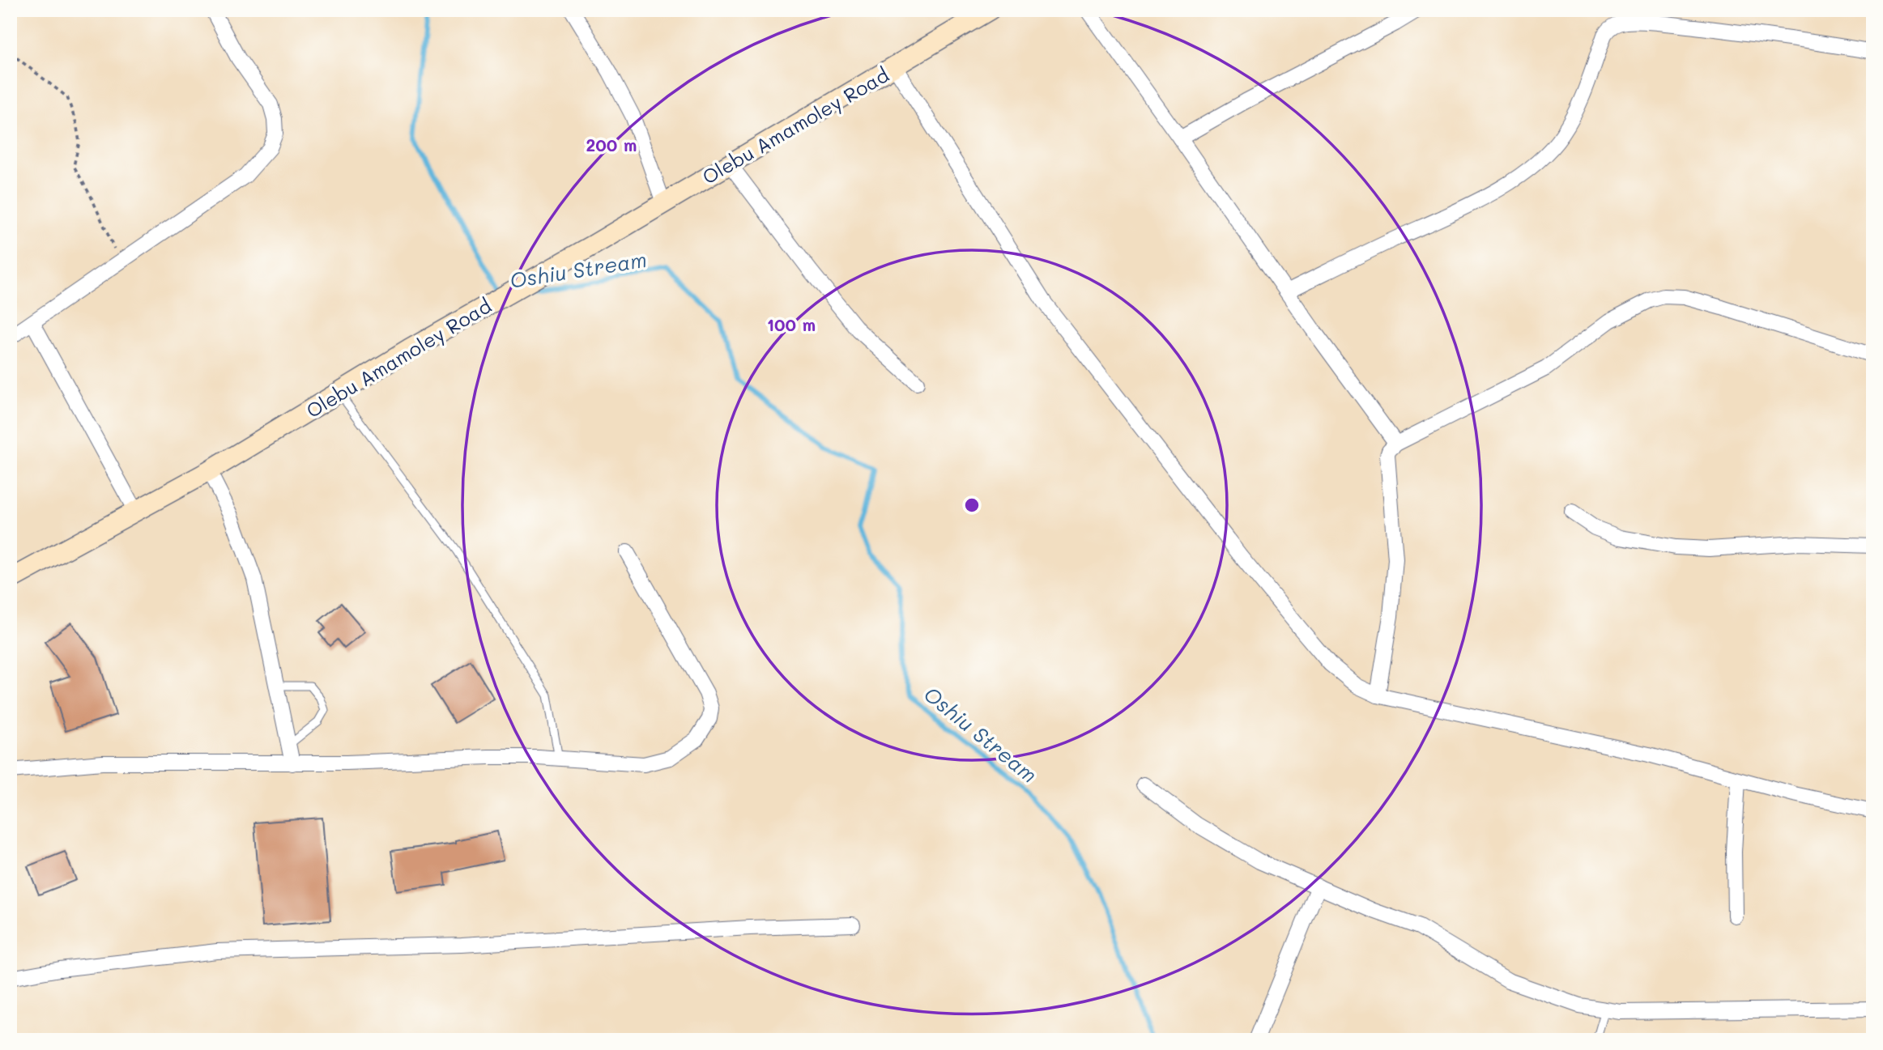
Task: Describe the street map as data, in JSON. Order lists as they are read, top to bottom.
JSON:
{
  "streets": {
    "street": ["Olebu Amamoley Road"]
  },
  "water": ["Oshiu Stream"],
  "rings": ["200 m", "100 m"]
}
